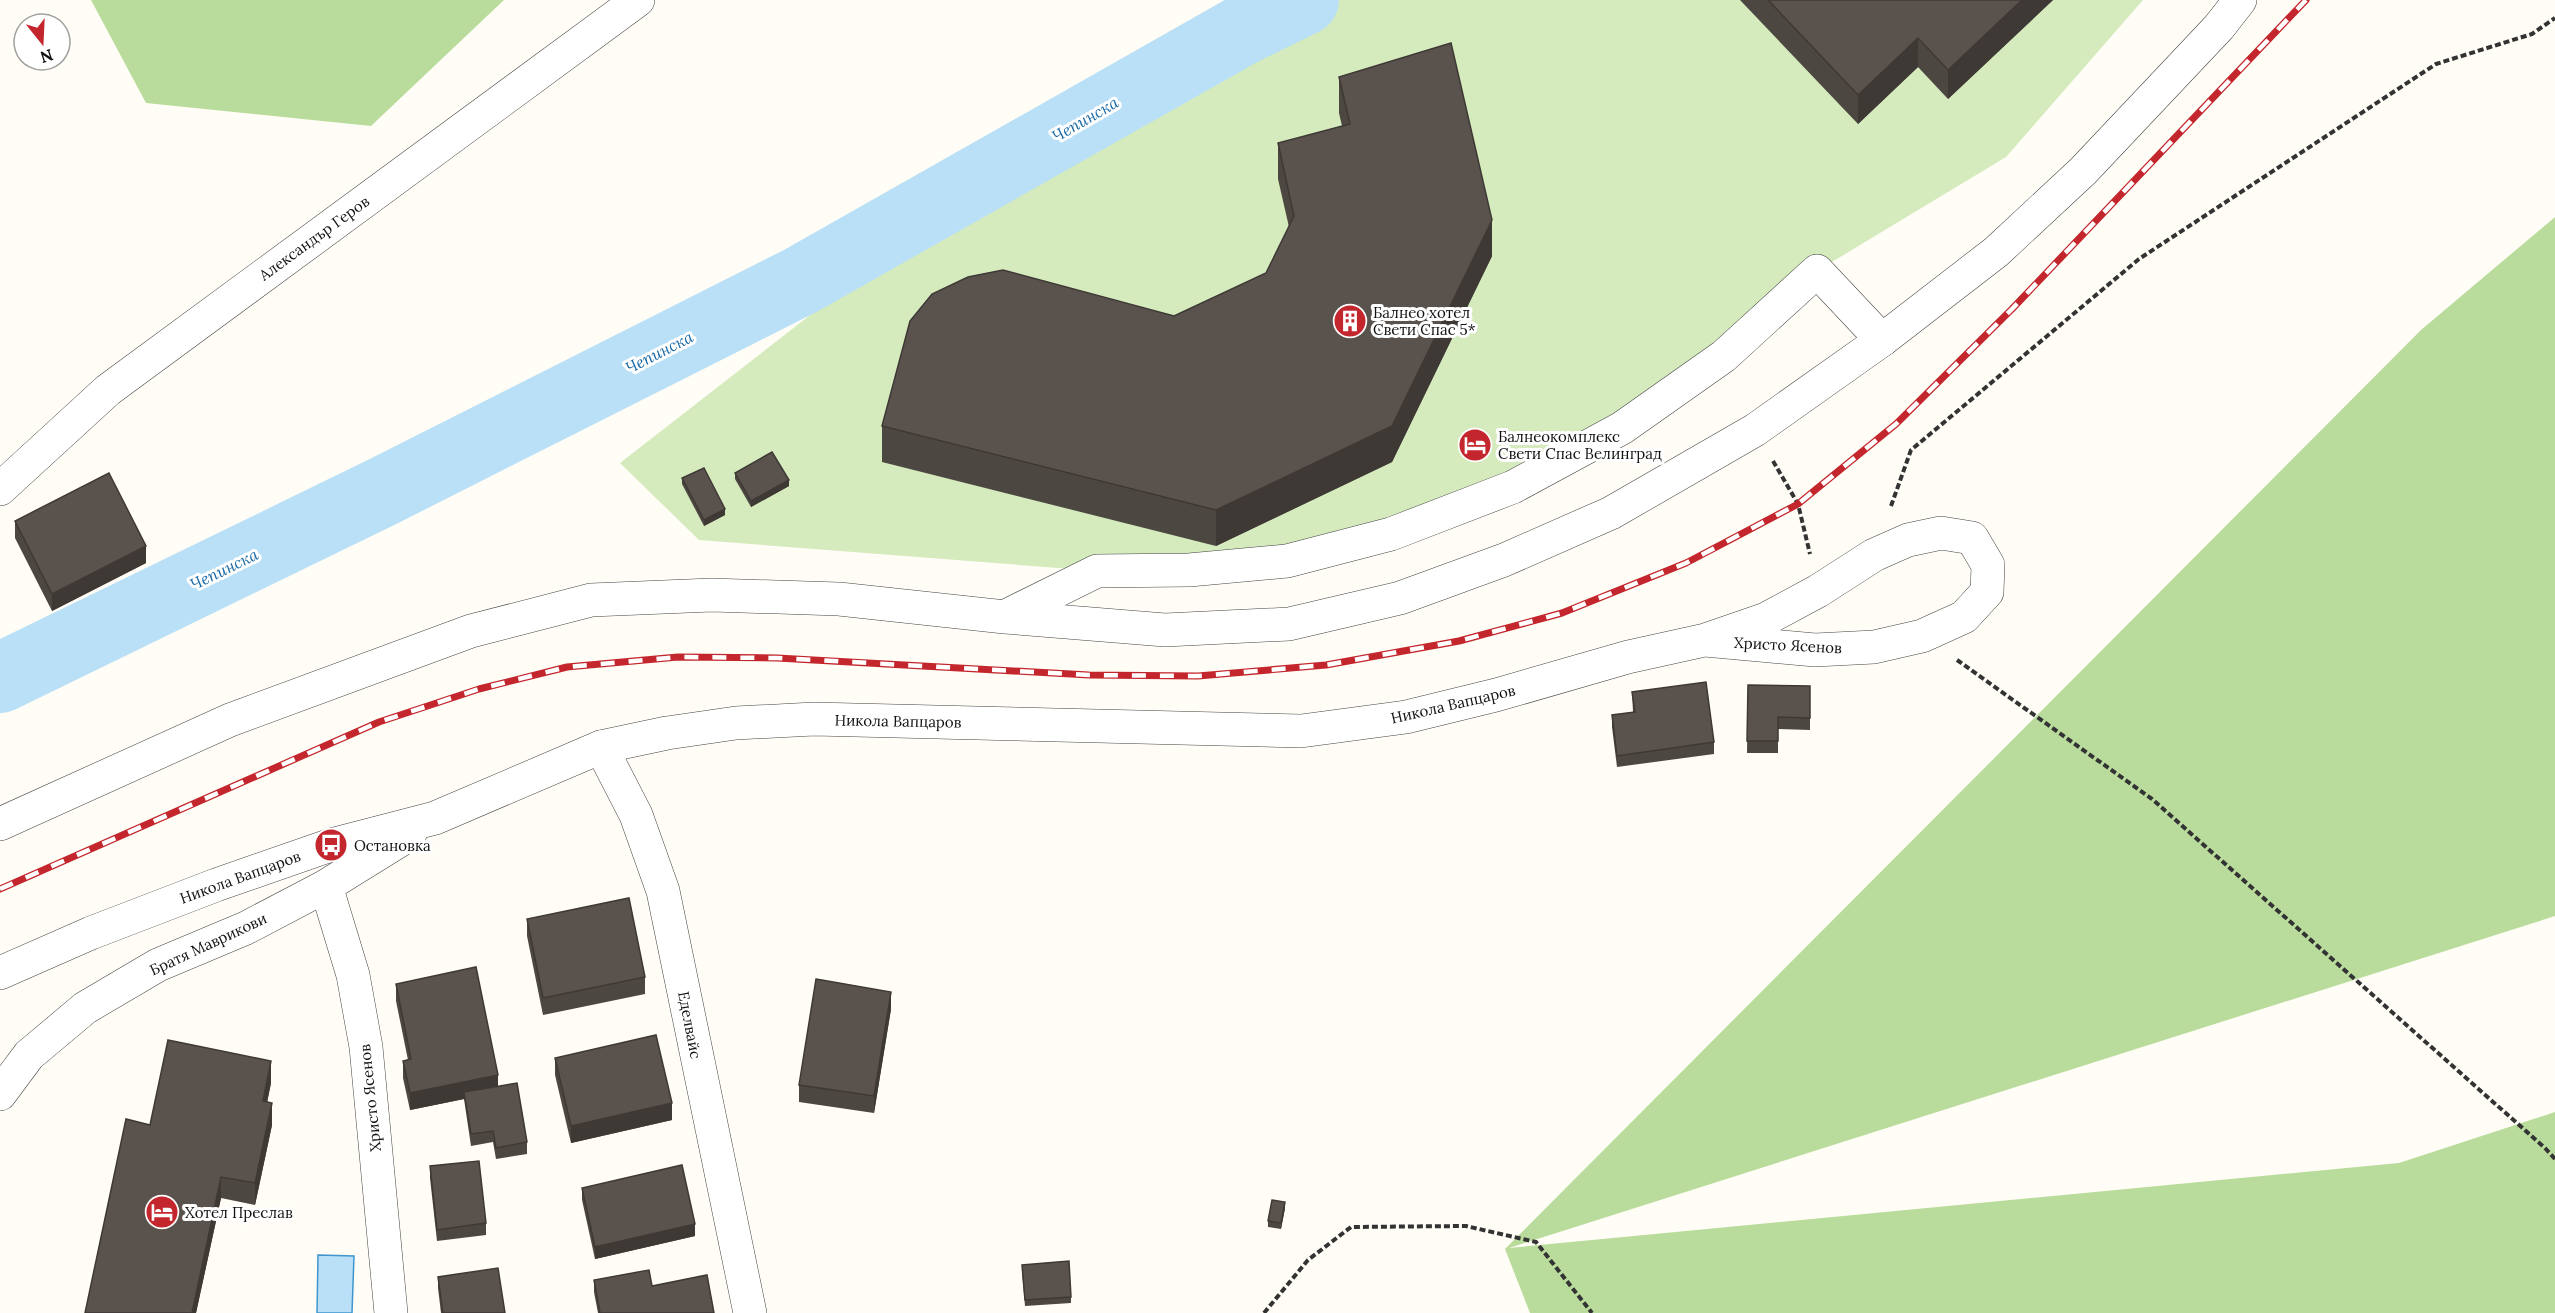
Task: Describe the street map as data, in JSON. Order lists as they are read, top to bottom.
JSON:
{
  "streets": {
    "street": [
      "Александър Геров",
      "Христо Ясенов",
      "Никола Вапцаров",
      "Братя Маврикови",
      "Еделвайс"
    ]
  },
  "crossings": [
    ["Христо Ясенов", "Никола Вапцаров"],
    ["Христо Ясенов", "Братя Маврикови"],
    ["Никола Вапцаров", "Братя Маврикови"],
    ["Никола Вапцаров", "Еделвайс"]
  ],
  "water": ["Чепинска"],
  "places": {
    "building": ["Балнео хотел Свети Спас 5*"],
    "hotel": ["Балнеокомплекс Свети Спас Велинград", "Хотел Преслав"],
    "bus stop": ["Остановка"]
  },
  "north": "bottom"
}
